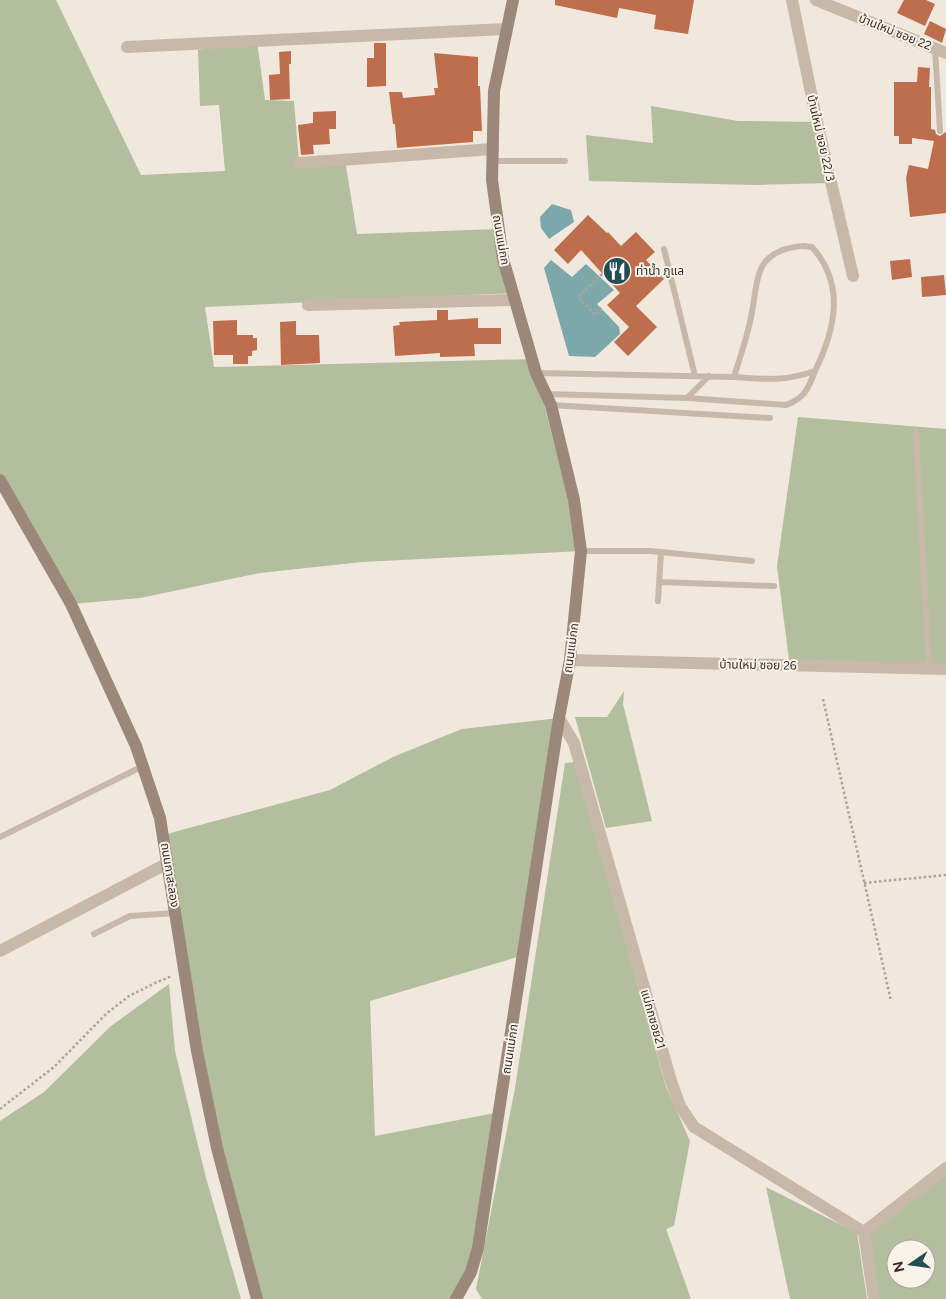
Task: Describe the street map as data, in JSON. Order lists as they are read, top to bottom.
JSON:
{
  "streets": {
    "street": [
      "บ้านใหม่ ซอย 22",
      "บ้านใหม่ ซอย 22/3",
      "ถนนแม่กก",
      "บ้านใหม่ ซอย 26",
      "ถนนกาสะลอง",
      "แม่กกซอย21"
    ]
  },
  "crossings": [
    ["ถนนแม่กก", "บ้านใหม่ ซอย 26"],
    ["ถนนแม่กก", "แม่กกซอย21"]
  ],
  "places": {
    "restaurant": ["ท่าน้ำ ภูแล"]
  },
  "north": "left"
}
